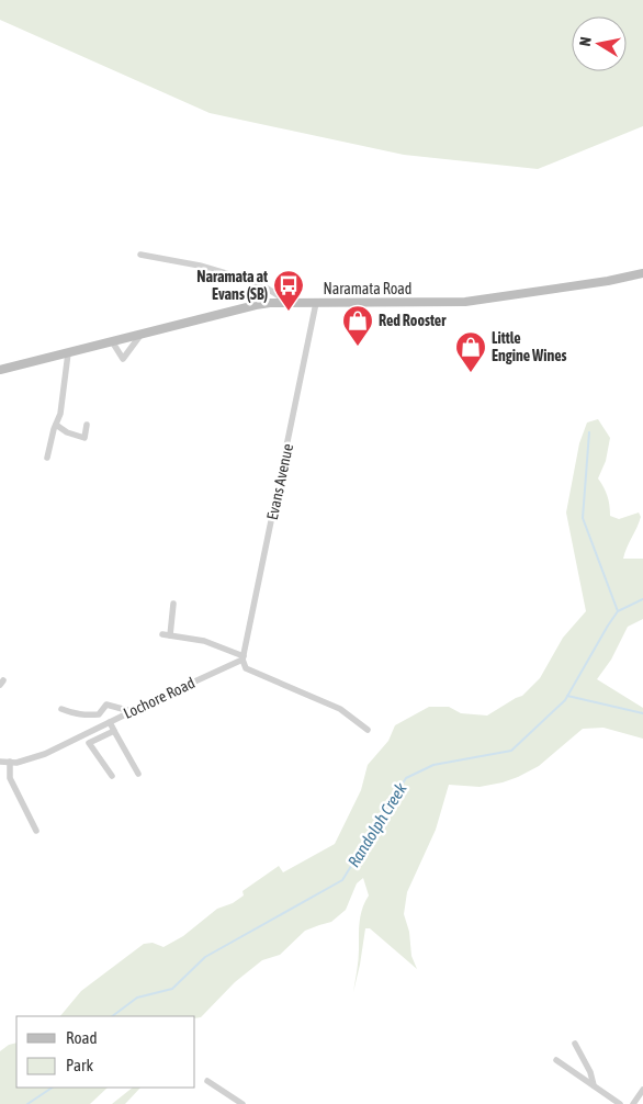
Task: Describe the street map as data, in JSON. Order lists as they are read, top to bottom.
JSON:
{
  "streets": {
    "main road": ["Naramata Road"],
    "street": ["Evans Avenue", "Lochore Road"]
  },
  "crossings": [
    ["Naramata Road", "Evans Avenue"],
    ["Evans Avenue", "Lochore Road"]
  ],
  "water": ["Randolph Creek"],
  "places": {
    "bus stop": ["Naramata at Evans (SB)"],
    "shop": ["Red Rooster", "Little Engine Wines"]
  },
  "legend": ["Road", "Park"],
  "north": "left"
}
